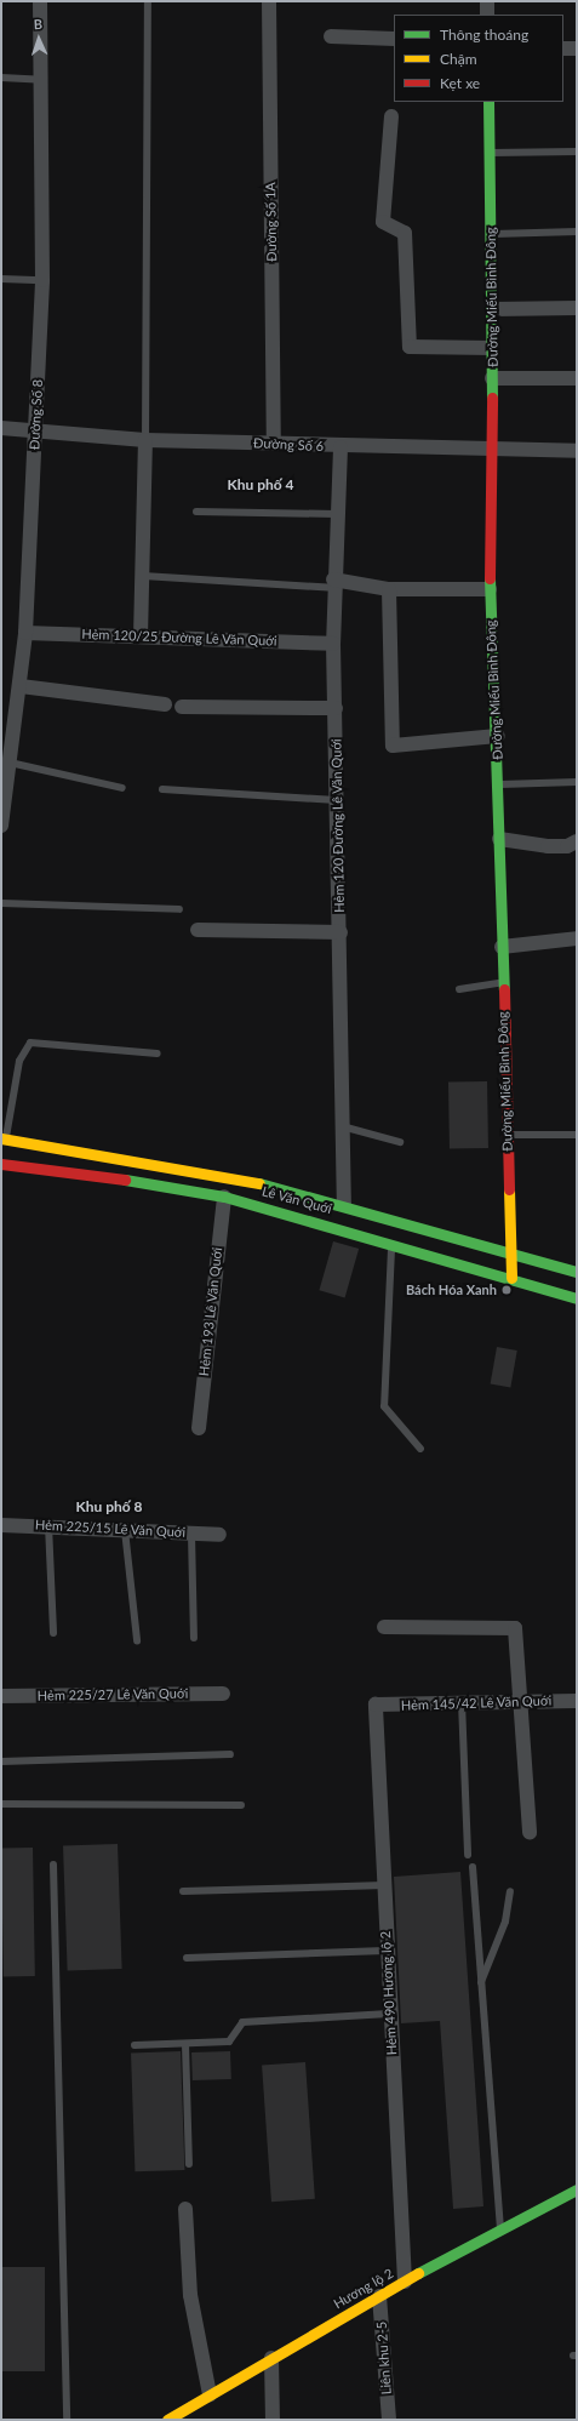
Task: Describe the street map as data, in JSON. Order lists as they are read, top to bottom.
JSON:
{
  "streets": {
    "main road": ["Đường Miếu Bình Đông", "Lê Văn Quới", "Hương lộ 2"],
    "street": [
      "Đường Số 1A",
      "Đường Số 8",
      "Đường Số 6",
      "Hẻm 120/25 Đường Lê Văn Quới",
      "Hẻm 120 Đường Lê Văn Quới",
      "Hẻm 193 Lê Văn Quới",
      "Hẻm 225/15 Lê Văn Quới",
      "Hẻm 225/27 Lê Văn Quới",
      "Hẻm 145/42 Lê Văn Quới",
      "Hẻm 490 Hương lộ 2",
      "Liên khu 2-5"
    ]
  },
  "crossings": [
    ["Đường Số 1A", "Đường Số 6"],
    ["Đường Miếu Bình Đông", "Đường Số 6"],
    ["Đường Miếu Bình Đông", "Lê Văn Quới"],
    ["Đường Số 8", "Đường Số 6"],
    ["Đường Số 8", "Hẻm 120/25 Đường Lê Văn Quới"],
    ["Đường Số 6", "Hẻm 120 Đường Lê Văn Quới"],
    ["Hẻm 120/25 Đường Lê Văn Quới", "Hẻm 120 Đường Lê Văn Quới"],
    ["Hẻm 120 Đường Lê Văn Quới", "Lê Văn Quới"],
    ["Lê Văn Quới", "Hẻm 193 Lê Văn Quới"],
    ["Hẻm 145/42 Lê Văn Quới", "Hẻm 490 Hương lộ 2"],
    ["Hẻm 490 Hương lộ 2", "Hương lộ 2"],
    ["Hương lộ 2", "Liên khu 2-5"]
  ],
  "districts": ["Khu phố 4", "Khu phố 8"],
  "places": ["Bách Hóa Xanh"],
  "legend": ["Thông thoáng", "Chậm", "Kẹt xe"],
  "north": "top"
}
